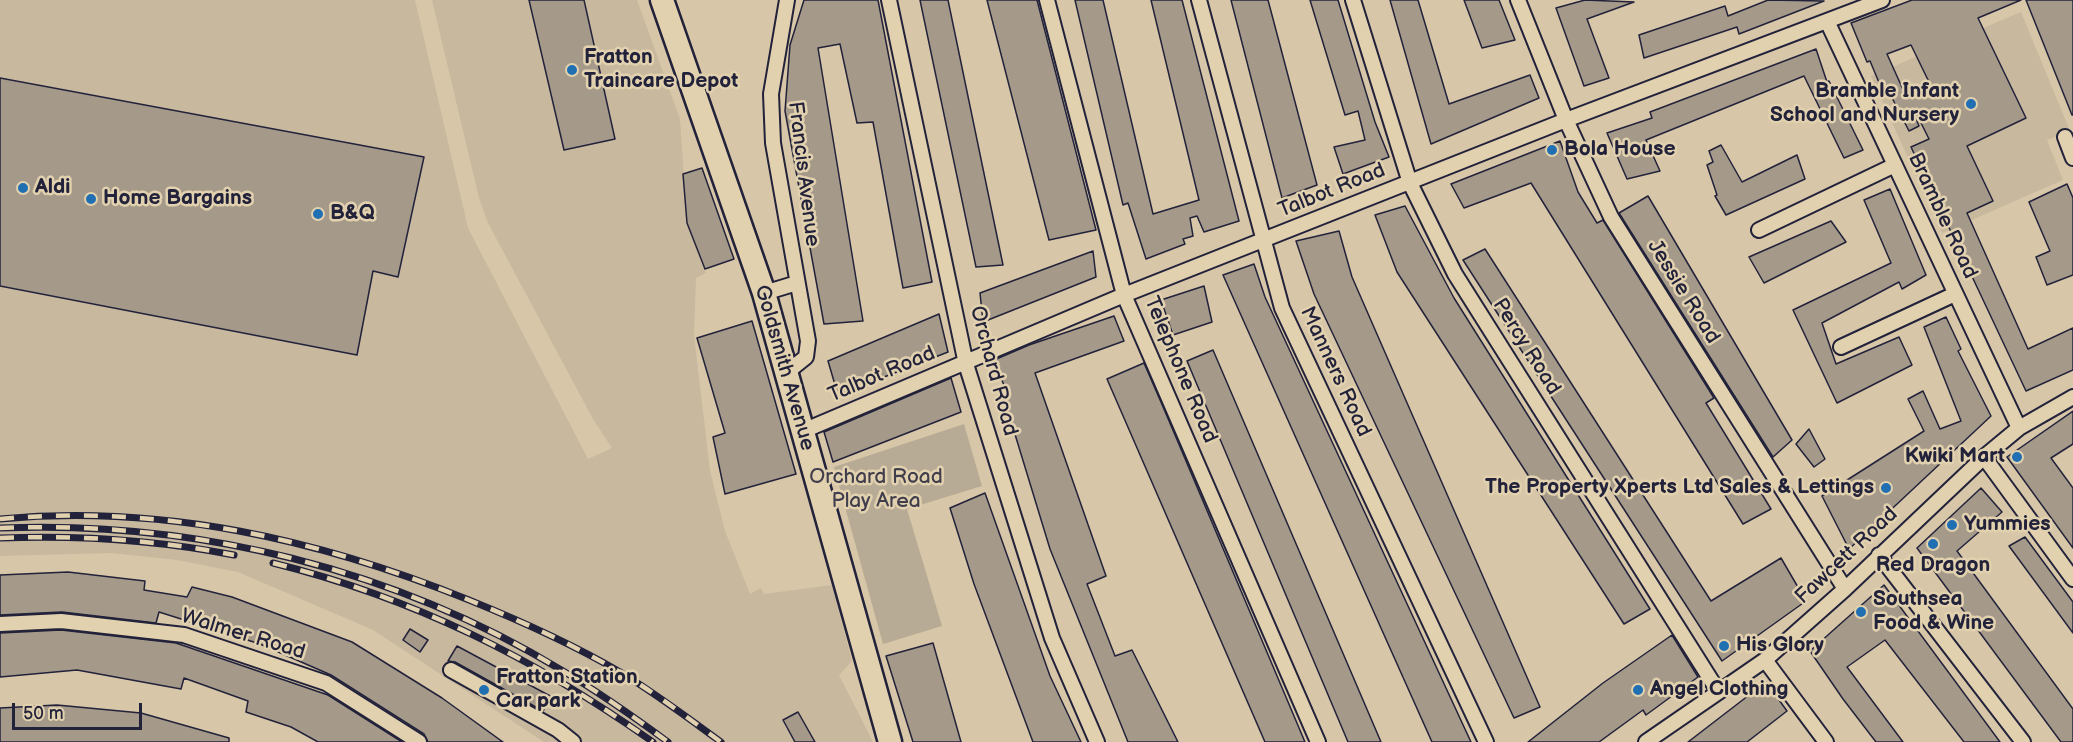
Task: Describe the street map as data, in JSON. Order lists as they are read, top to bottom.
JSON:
{
  "streets": {
    "main road": ["Goldsmith Avenue"],
    "street": [
      "Francis Avenue",
      "Talbot Road",
      "Bramble Road",
      "Jessie Road",
      "Percy Road",
      "Telephone Road",
      "Orchard Road",
      "Manners Road",
      "Fawcett Road",
      "Walmer Road"
    ]
  },
  "crossings": [
    ["Francis Avenue", "Goldsmith Avenue"],
    ["Talbot Road", "Bramble Road"],
    ["Talbot Road", "Jessie Road"],
    ["Talbot Road", "Percy Road"],
    ["Talbot Road", "Goldsmith Avenue"],
    ["Talbot Road", "Telephone Road"],
    ["Talbot Road", "Orchard Road"],
    ["Talbot Road", "Manners Road"],
    ["Bramble Road", "Fawcett Road"],
    ["Jessie Road", "Fawcett Road"],
    ["Percy Road", "Fawcett Road"]
  ],
  "parks": ["Orchard Road Play Area"],
  "places": [
    "Fratton Traincare Depot",
    "Bramble Infant School and Nursery",
    "Bola House",
    "Aldi",
    "Home Bargains",
    "B&Q",
    "Kwiki Mart",
    "The Property Xperts Ltd Sales & Lettings",
    "Yummies",
    "Red Dragon",
    "Southsea Food & Wine",
    "His Glory",
    "Fratton Station Car park",
    "Angel Clothing"
  ],
  "scale_bar": "50 m"
}
